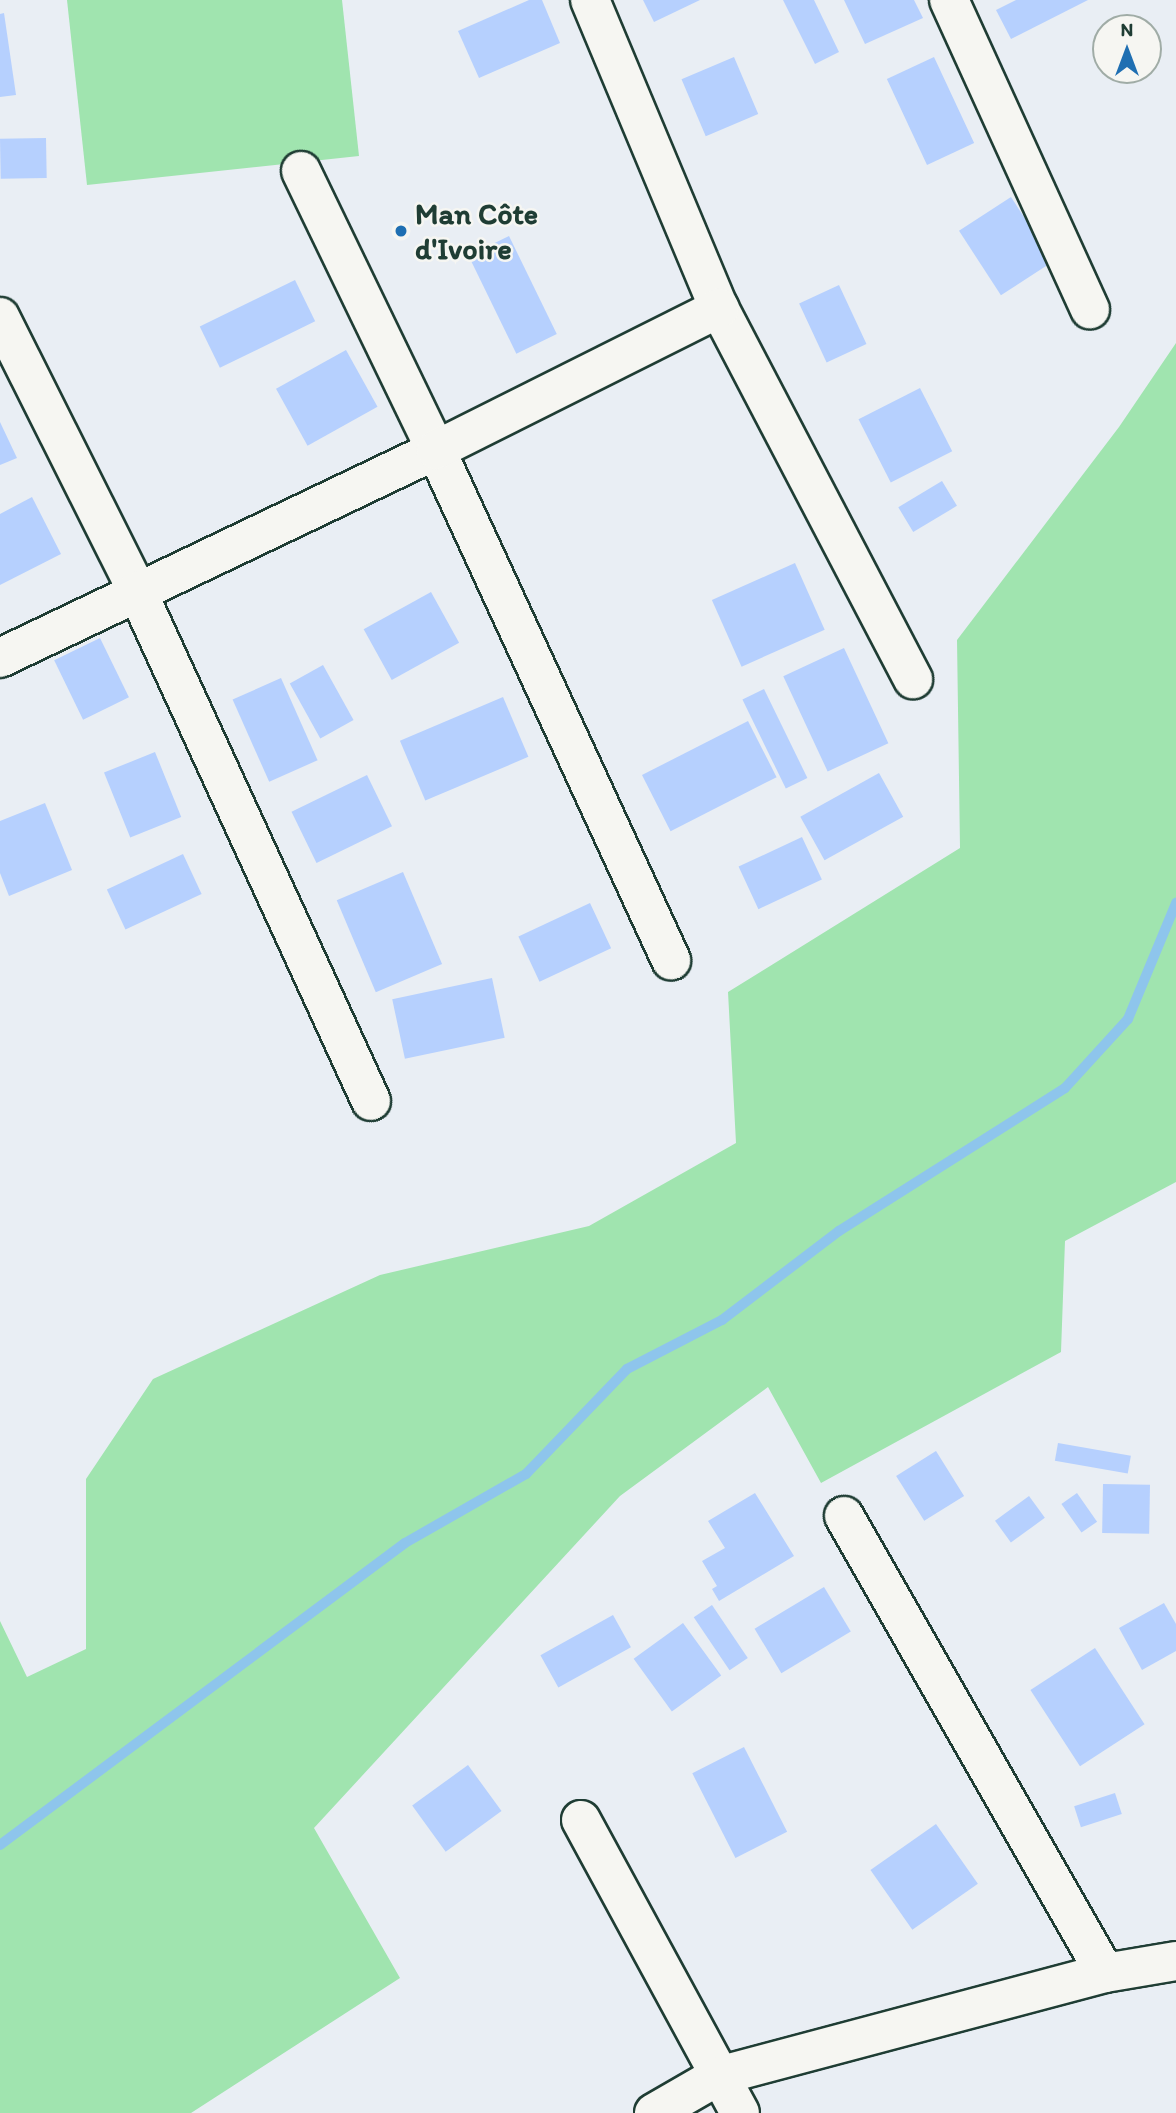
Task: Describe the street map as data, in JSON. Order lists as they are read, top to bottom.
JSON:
{
  "places": ["Man Côte d'Ivoire"],
  "north": "top"
}
